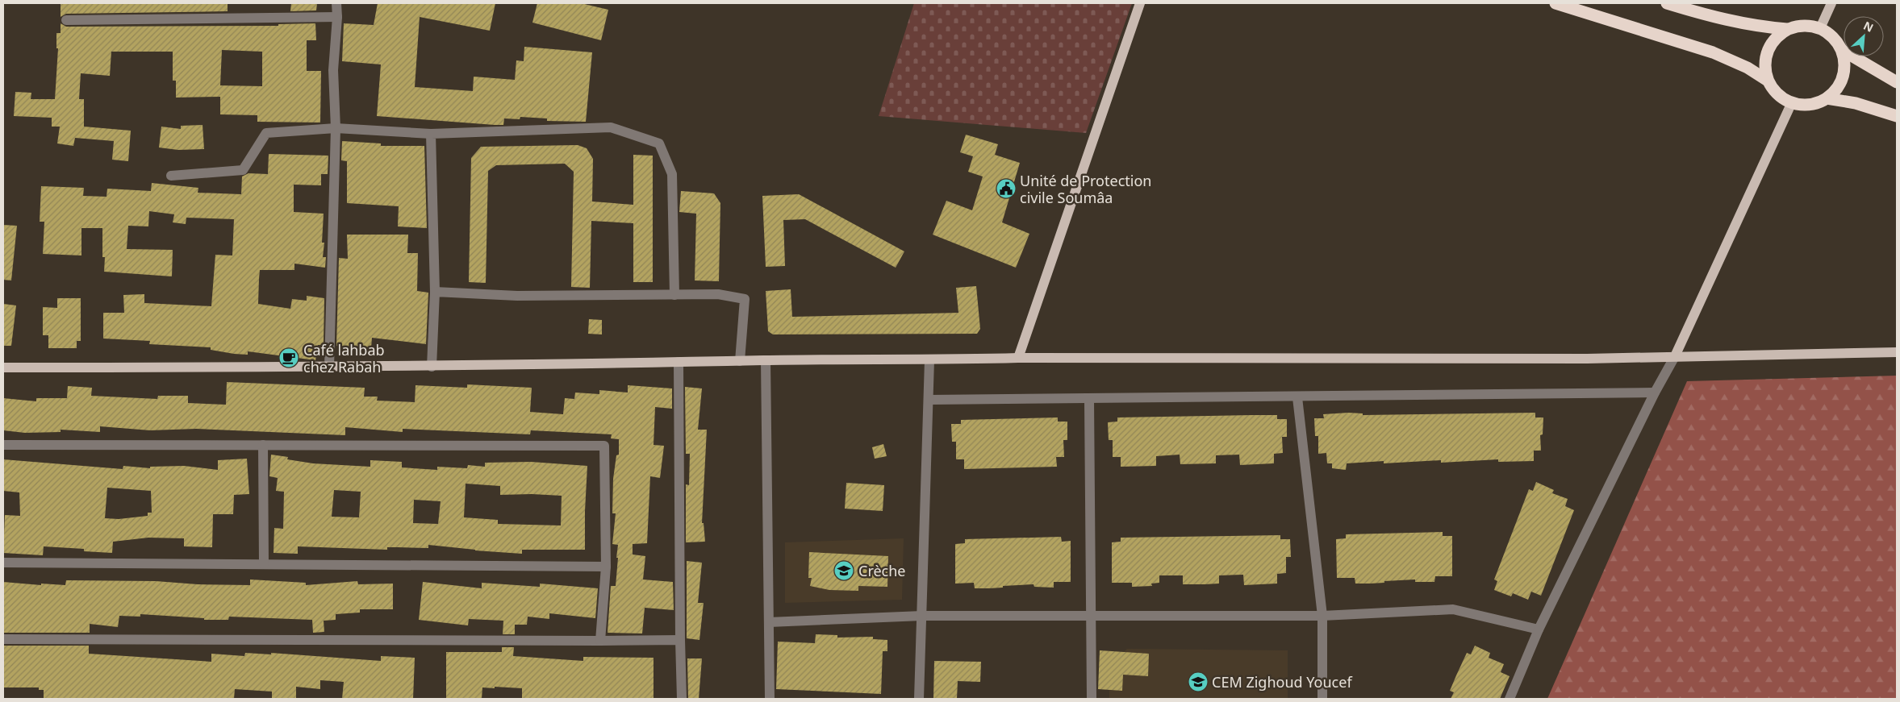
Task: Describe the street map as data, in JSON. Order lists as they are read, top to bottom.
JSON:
{
  "places": {
    "public building": ["Unité de Protection civile Soumâa"],
    "cafe": ["Café lahbab chez Rabah"],
    "school or university": ["Crèche", "CEM Zighoud Youcef"]
  },
  "north": "top right"
}
